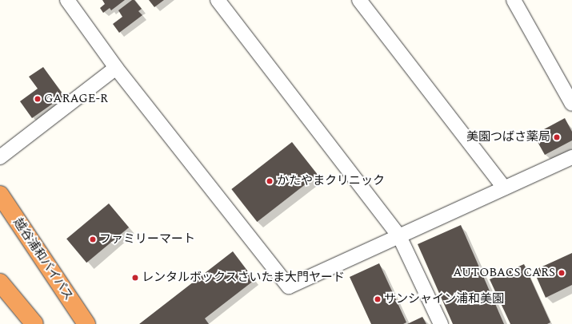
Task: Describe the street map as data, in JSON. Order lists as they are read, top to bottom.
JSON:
{
  "streets": {
    "highway": ["越谷浦和バイパス"]
  },
  "places": [
    "GARAGE-R",
    "美園つばさ薬局",
    "かたやまクリニック",
    "ファミリーマート",
    "AUTOBACS CARS",
    "レンタルボックスさいたま大門ヤード",
    "サンシャイン浦和美園"
  ]
}
